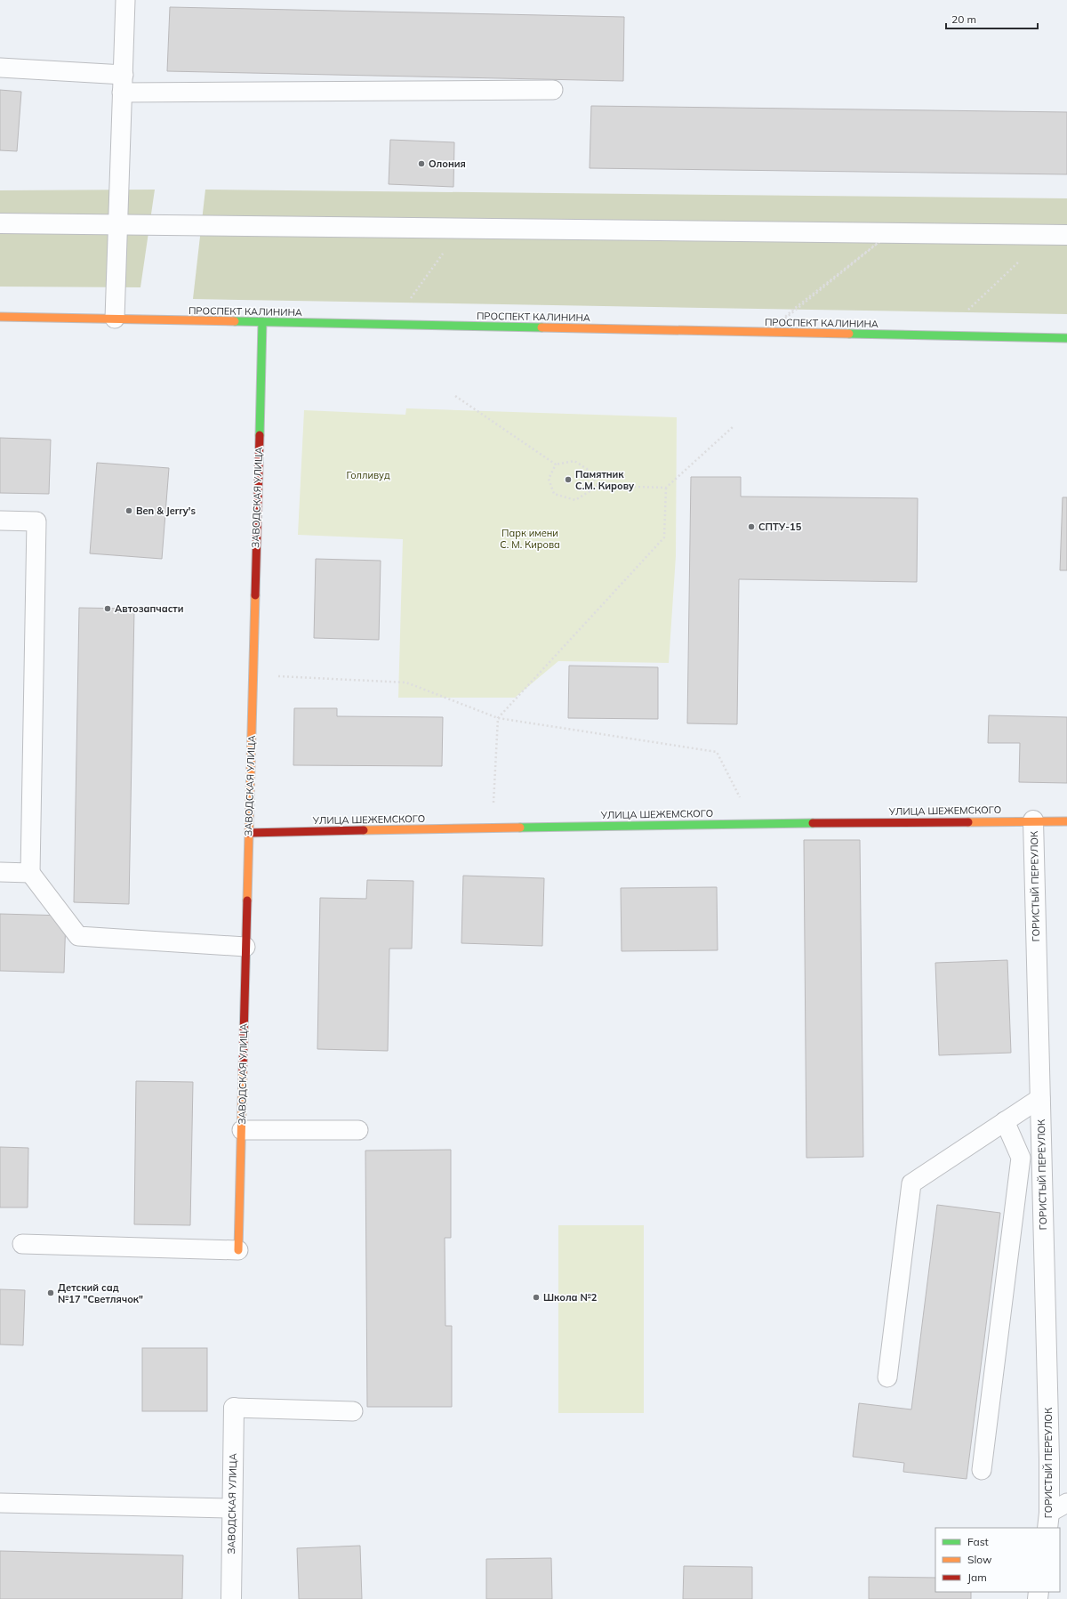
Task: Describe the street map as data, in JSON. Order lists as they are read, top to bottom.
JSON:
{
  "streets": {
    "street": [
      "ПРОСПЕКТ КАЛИНИНА",
      "ЗАВОДСКАЯ УЛИЦА",
      "УЛИЦА ШЕЖЕМСКОГО",
      "ГОРИСТЫЙ ПЕРЕУЛОК"
    ]
  },
  "crossings": [
    ["ПРОСПЕКТ КАЛИНИНА", "ЗАВОДСКАЯ УЛИЦА"],
    ["ЗАВОДСКАЯ УЛИЦА", "УЛИЦА ШЕЖЕМСКОГО"],
    ["УЛИЦА ШЕЖЕМСКОГО", "ГОРИСТЫЙ ПЕРЕУЛОК"]
  ],
  "parks": ["Голливуд", "Парк имени С. М. Кирова"],
  "places": [
    "Олония",
    "Памятник С.М. Кирову",
    "Ben & Jerry's",
    "СПТУ-15",
    "Автозапчасти",
    "Детский сад №17 \"Светлячок\"",
    "Школа №2"
  ],
  "legend": ["Fast", "Slow", "Jam"],
  "scale_bar": "20 m"
}
